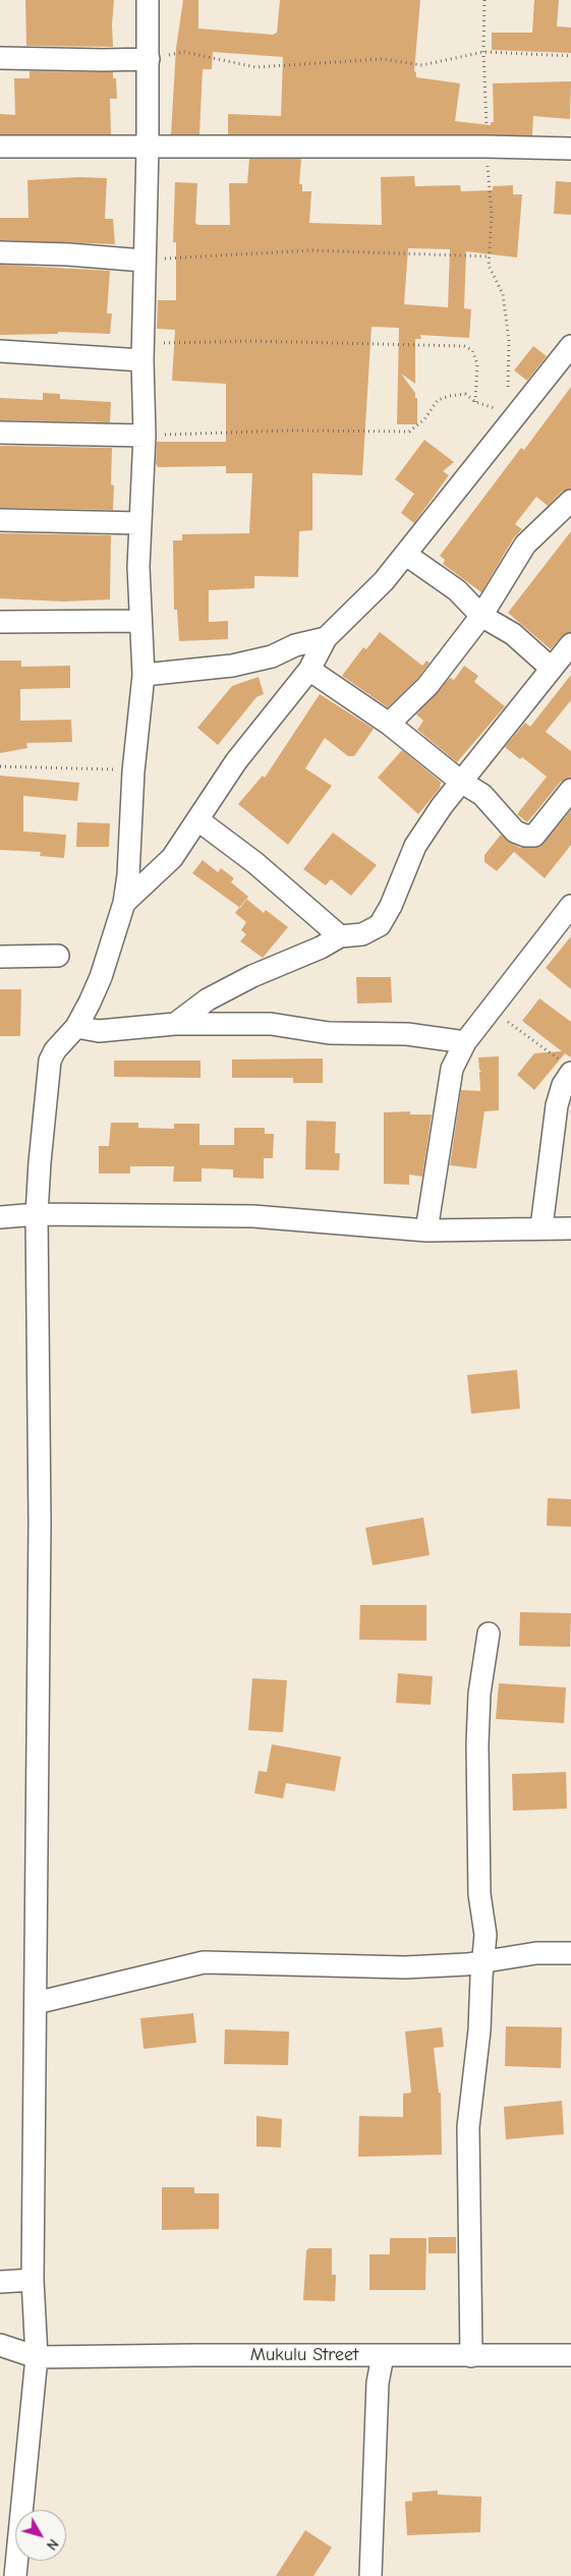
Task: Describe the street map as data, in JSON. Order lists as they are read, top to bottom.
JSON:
{
  "streets": {
    "street": ["Mukulu Street"]
  },
  "north": "bottom right"
}
